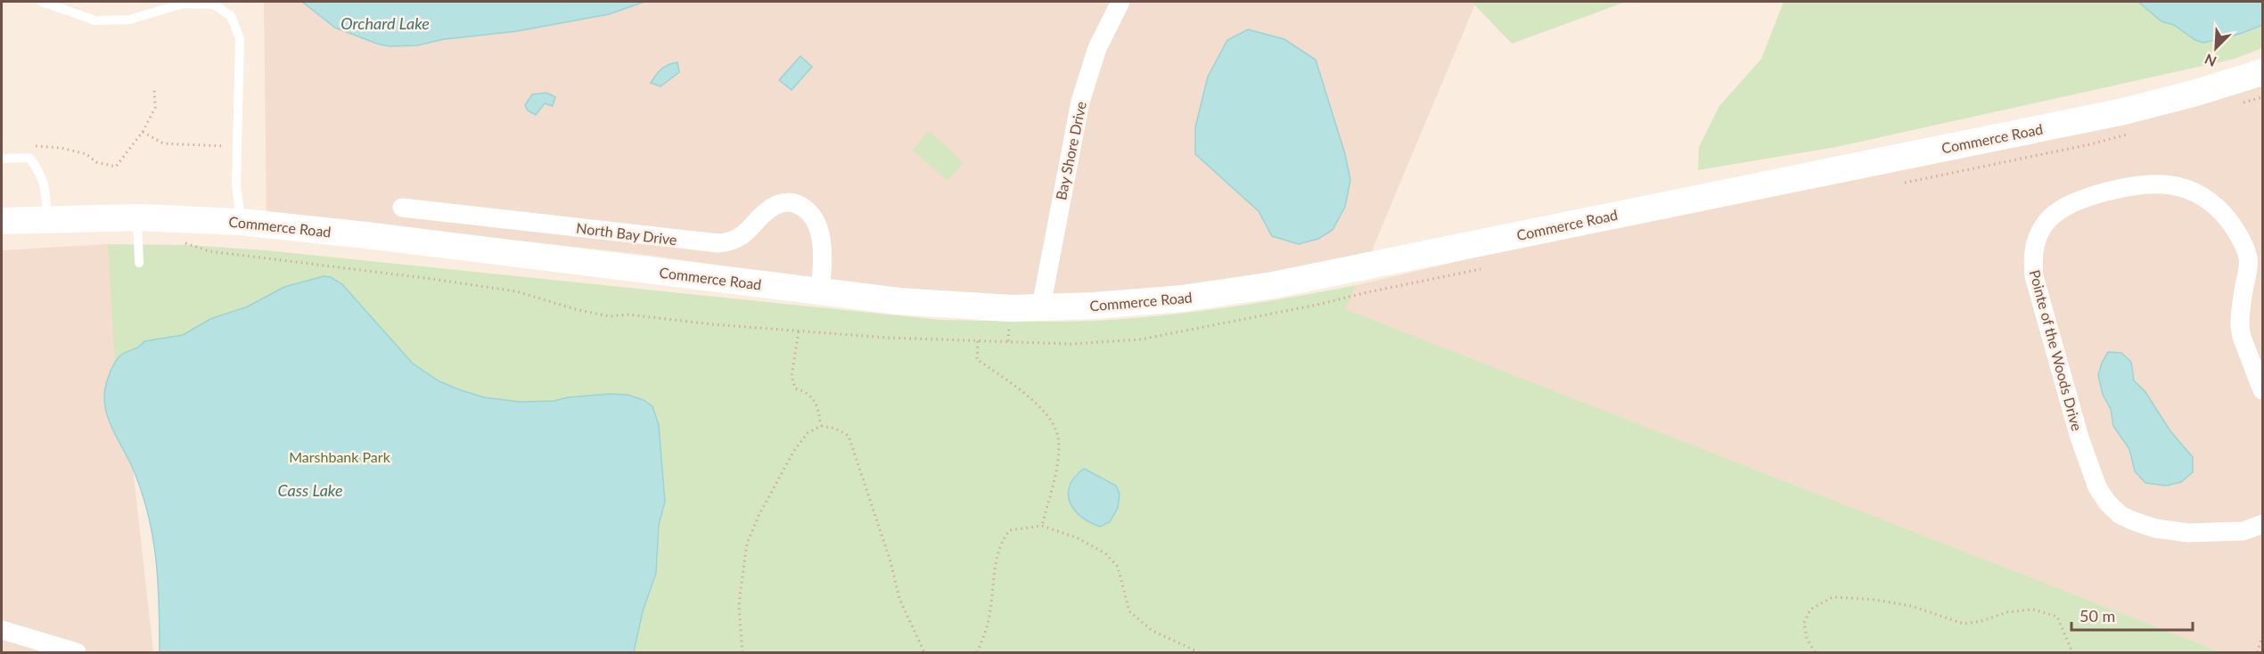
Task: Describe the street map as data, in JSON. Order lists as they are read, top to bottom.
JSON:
{
  "streets": {
    "main road": ["Commerce Road"],
    "street": ["Bay Shore Drive", "North Bay Drive", "Pointe of the Woods Drive"]
  },
  "crossings": [
    ["Commerce Road", "Bay Shore Drive"],
    ["Commerce Road", "North Bay Drive"]
  ],
  "water": ["Orchard Lake", "Cass Lake"],
  "parks": ["Marshbank Park"],
  "scale_bar": "50 m",
  "north": "bottom left"
}
